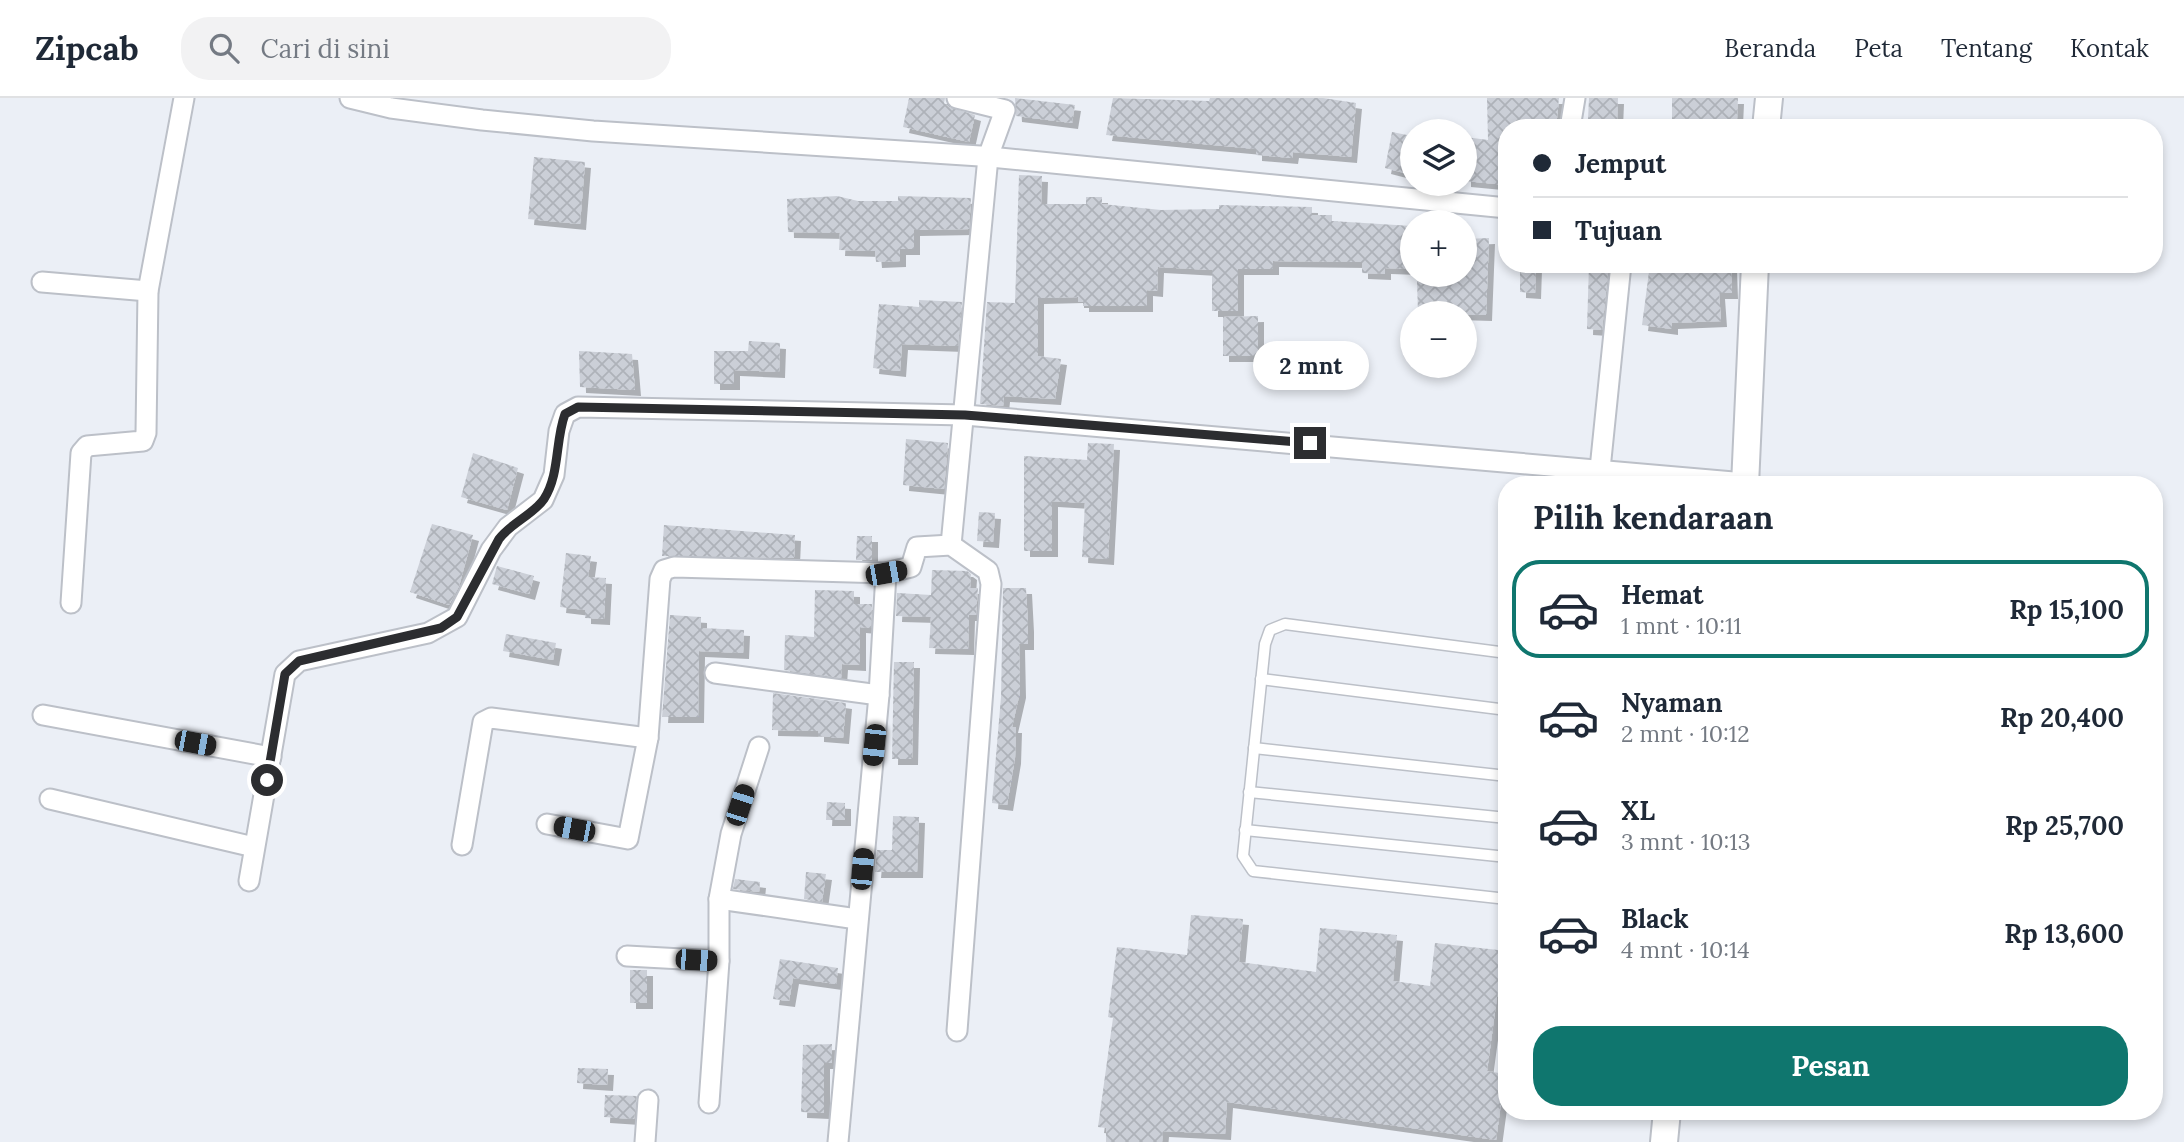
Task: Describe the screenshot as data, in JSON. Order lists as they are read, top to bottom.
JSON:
{
  "page": {
    "header": "Zipcab",
    "search": "Cari di sini",
    "nav": [
      "Beranda",
      "Peta",
      "Tentang",
      "Kontak"
    ],
    "map_buttons": ["+", "−"],
    "banner": ["Jemput", "Tujuan"],
    "bubble": "2 mnt",
    "heading": "Pilih kendaraan",
    "list": [
      {
        "name": "Hemat",
        "note": "1 mnt · 10:11",
        "value": "Rp 15,100"
      },
      {
        "name": "Nyaman",
        "note": "2 mnt · 10:12",
        "value": "Rp 20,400"
      },
      {
        "name": "XL",
        "note": "3 mnt · 10:13",
        "value": "Rp 25,700"
      },
      {
        "name": "Black",
        "note": "4 mnt · 10:14",
        "value": "Rp 13,600"
      }
    ],
    "buttons": "Pesan"
  }
}
